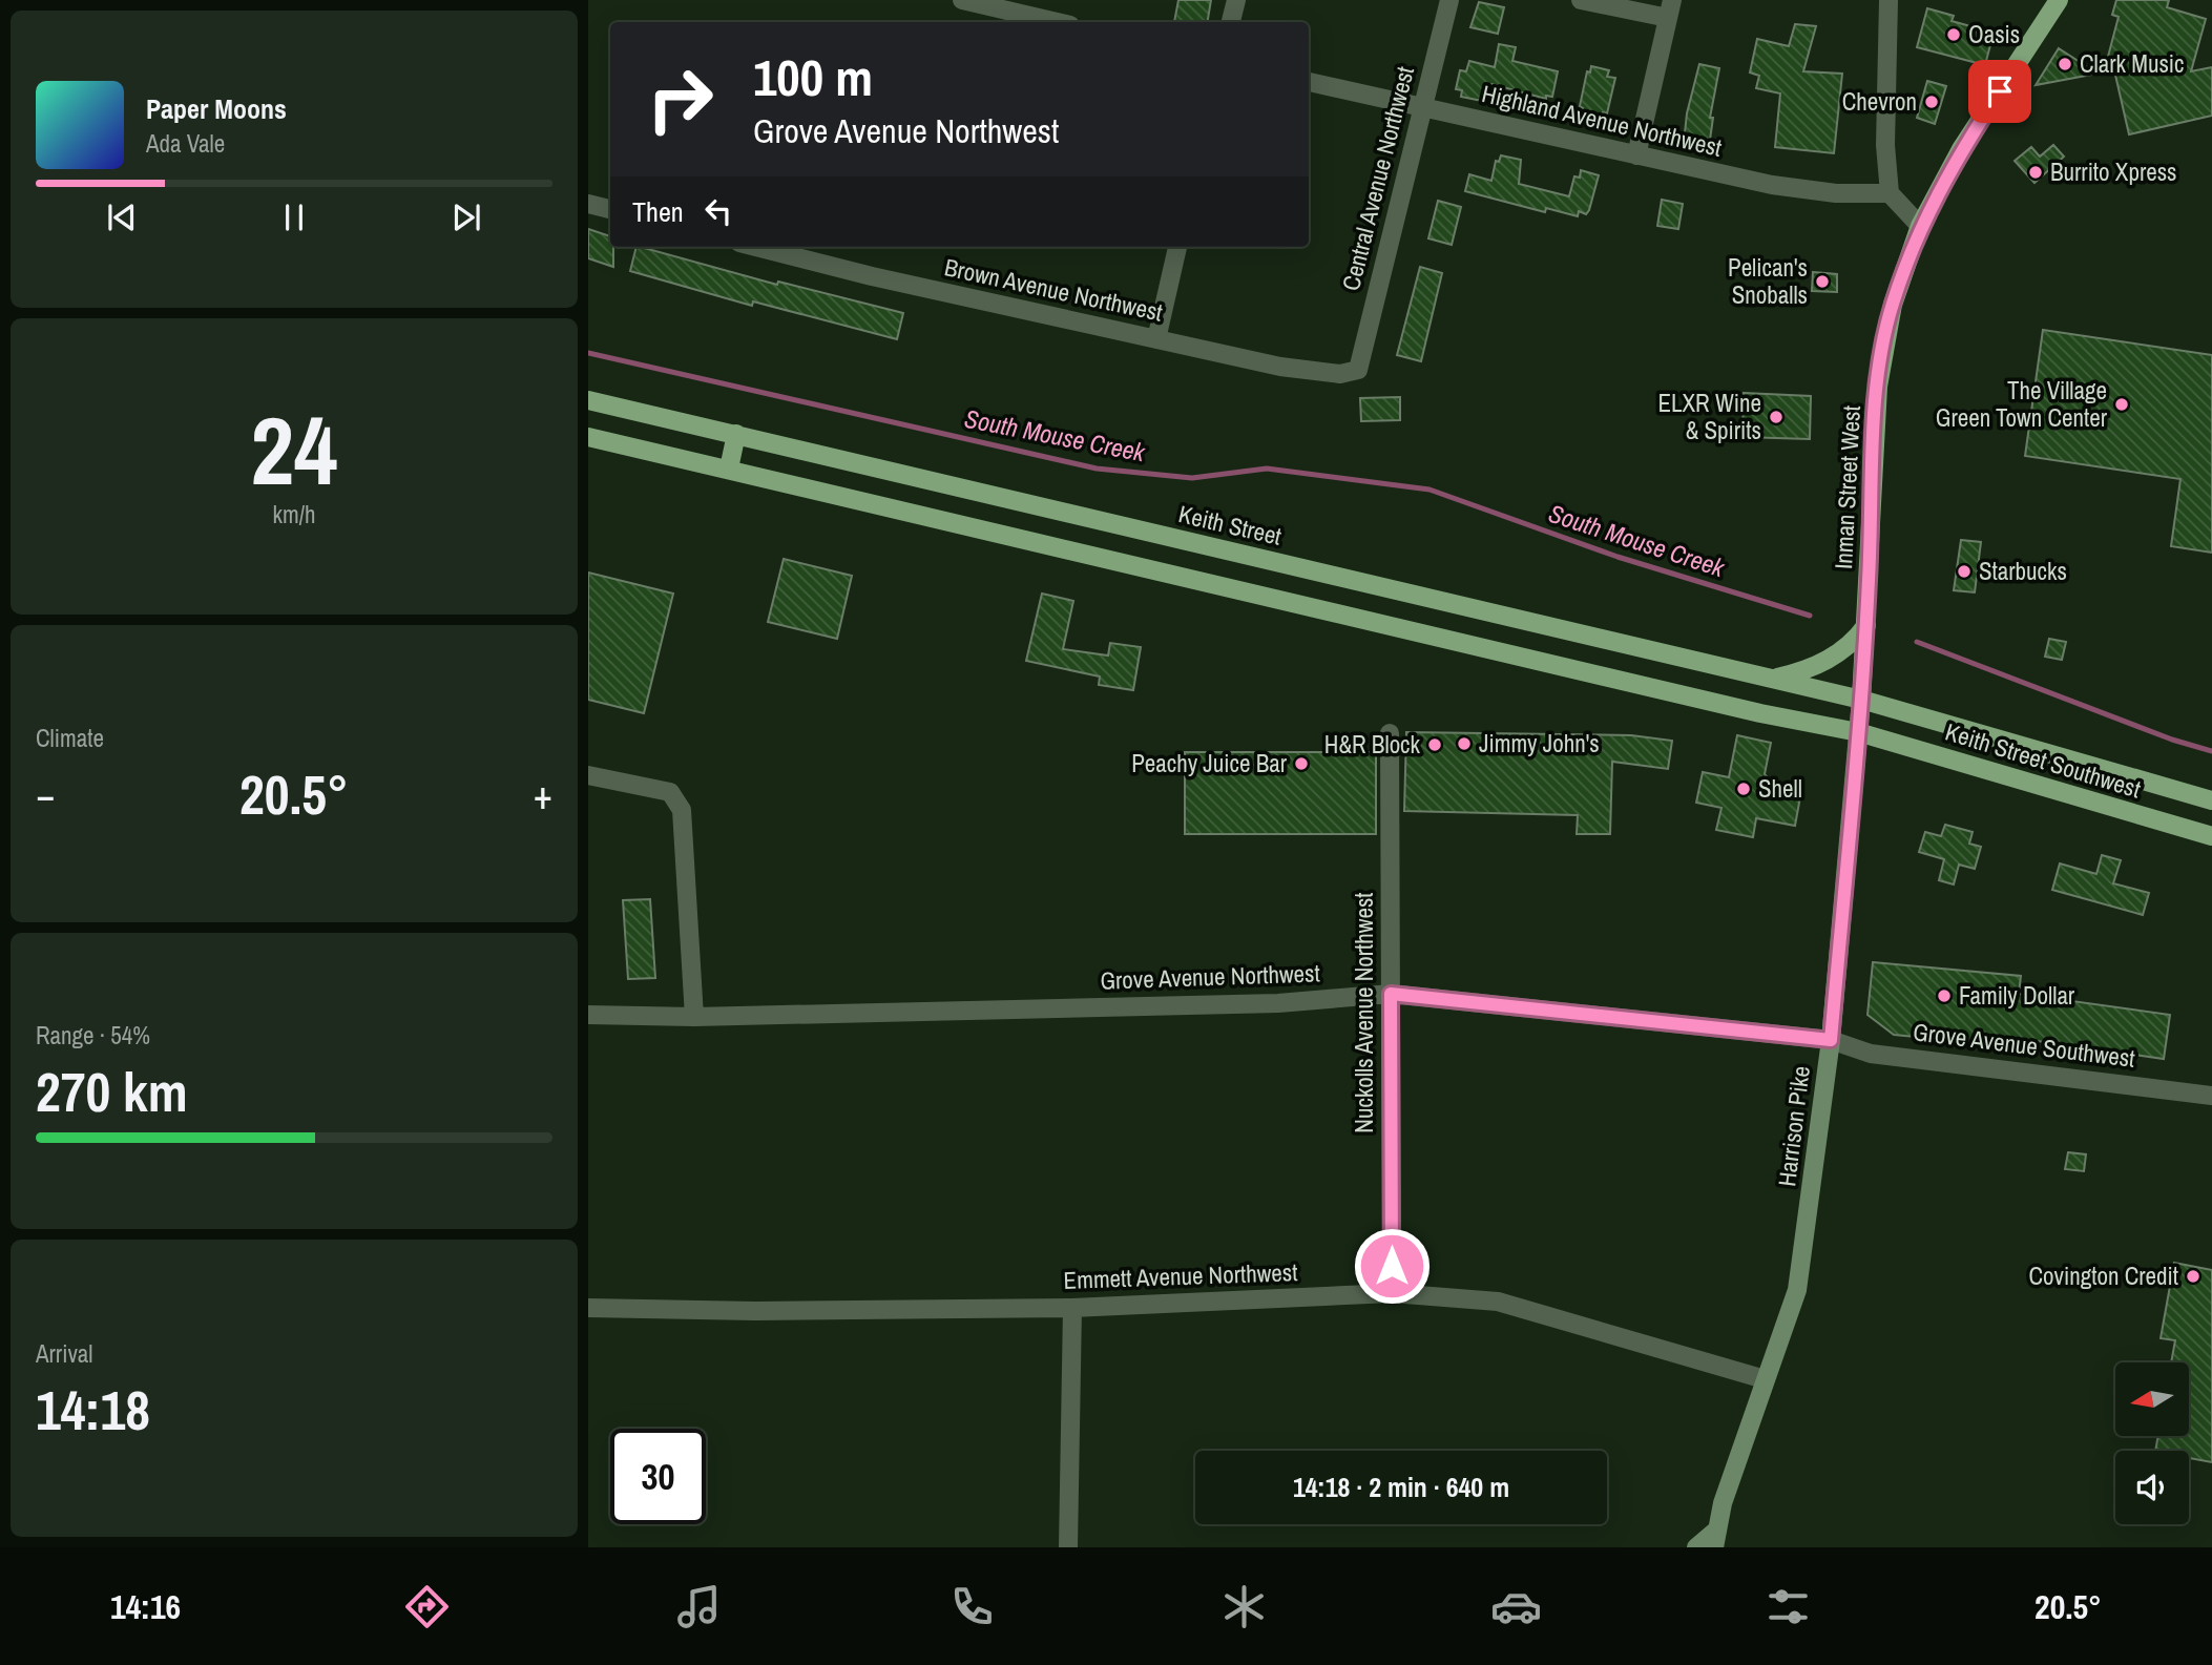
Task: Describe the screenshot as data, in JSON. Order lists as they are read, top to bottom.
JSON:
{
  "streets": {
    "main road": [
      "Inman Street West",
      "Keith Street",
      "Keith Street Southwest",
      "Harrison Pike"
    ],
    "street": [
      "Highland Avenue Northwest",
      "Central Avenue Northwest",
      "Brown Avenue Northwest",
      "Grove Avenue Northwest",
      "Nuckolls Avenue Northwest",
      "Grove Avenue Southwest",
      "Emmett Avenue Northwest"
    ]
  },
  "crossings": [
    ["Highland Avenue Northwest", "Central Avenue Northwest"],
    ["Central Avenue Northwest", "Brown Avenue Northwest"],
    ["Inman Street West", "Keith Street"],
    ["Inman Street West", "Keith Street Southwest"],
    ["Inman Street West", "Harrison Pike"],
    ["Keith Street", "Keith Street Southwest"],
    ["Keith Street", "Harrison Pike"],
    ["Keith Street Southwest", "Harrison Pike"],
    ["Grove Avenue Northwest", "Nuckolls Avenue Northwest"],
    ["Grove Avenue Northwest", "Grove Avenue Southwest"],
    ["Grove Avenue Northwest", "Harrison Pike"],
    ["Nuckolls Avenue Northwest", "Emmett Avenue Northwest"],
    ["Grove Avenue Southwest", "Harrison Pike"],
    ["Harrison Pike", "Emmett Avenue Northwest"]
  ],
  "water": ["South Mouse Creek"],
  "places": [
    "Oasis",
    "Clark Music",
    "Chevron",
    "Burrito Xpress",
    "Pelican's Snoballs",
    "The Village Green Town Center",
    "ELXR Wine & Spirits",
    "Starbucks",
    "Jimmy John's",
    "H&R Block",
    "Peachy Juice Bar",
    "Shell",
    "Family Dollar",
    "Covington Credit"
  ],
  "north": "left",
  "page": {
    "turn": ["100 m", "Grove Avenue Northwest"],
    "song": ["Paper Moons", "Ada Vale"],
    "then": "Then",
    "tile": [
      ["24", "km/h"],
      "Climate",
      ["Range · 54%", "270 km"],
      ["Arrival", "14:18"]
    ],
    "heat": ["−", "20.5°", "+"],
    "limit": "30",
    "trip": "14:18 · 2 min · 640 m",
    "tabs": ["14:16", "20.5°"]
  }
}
